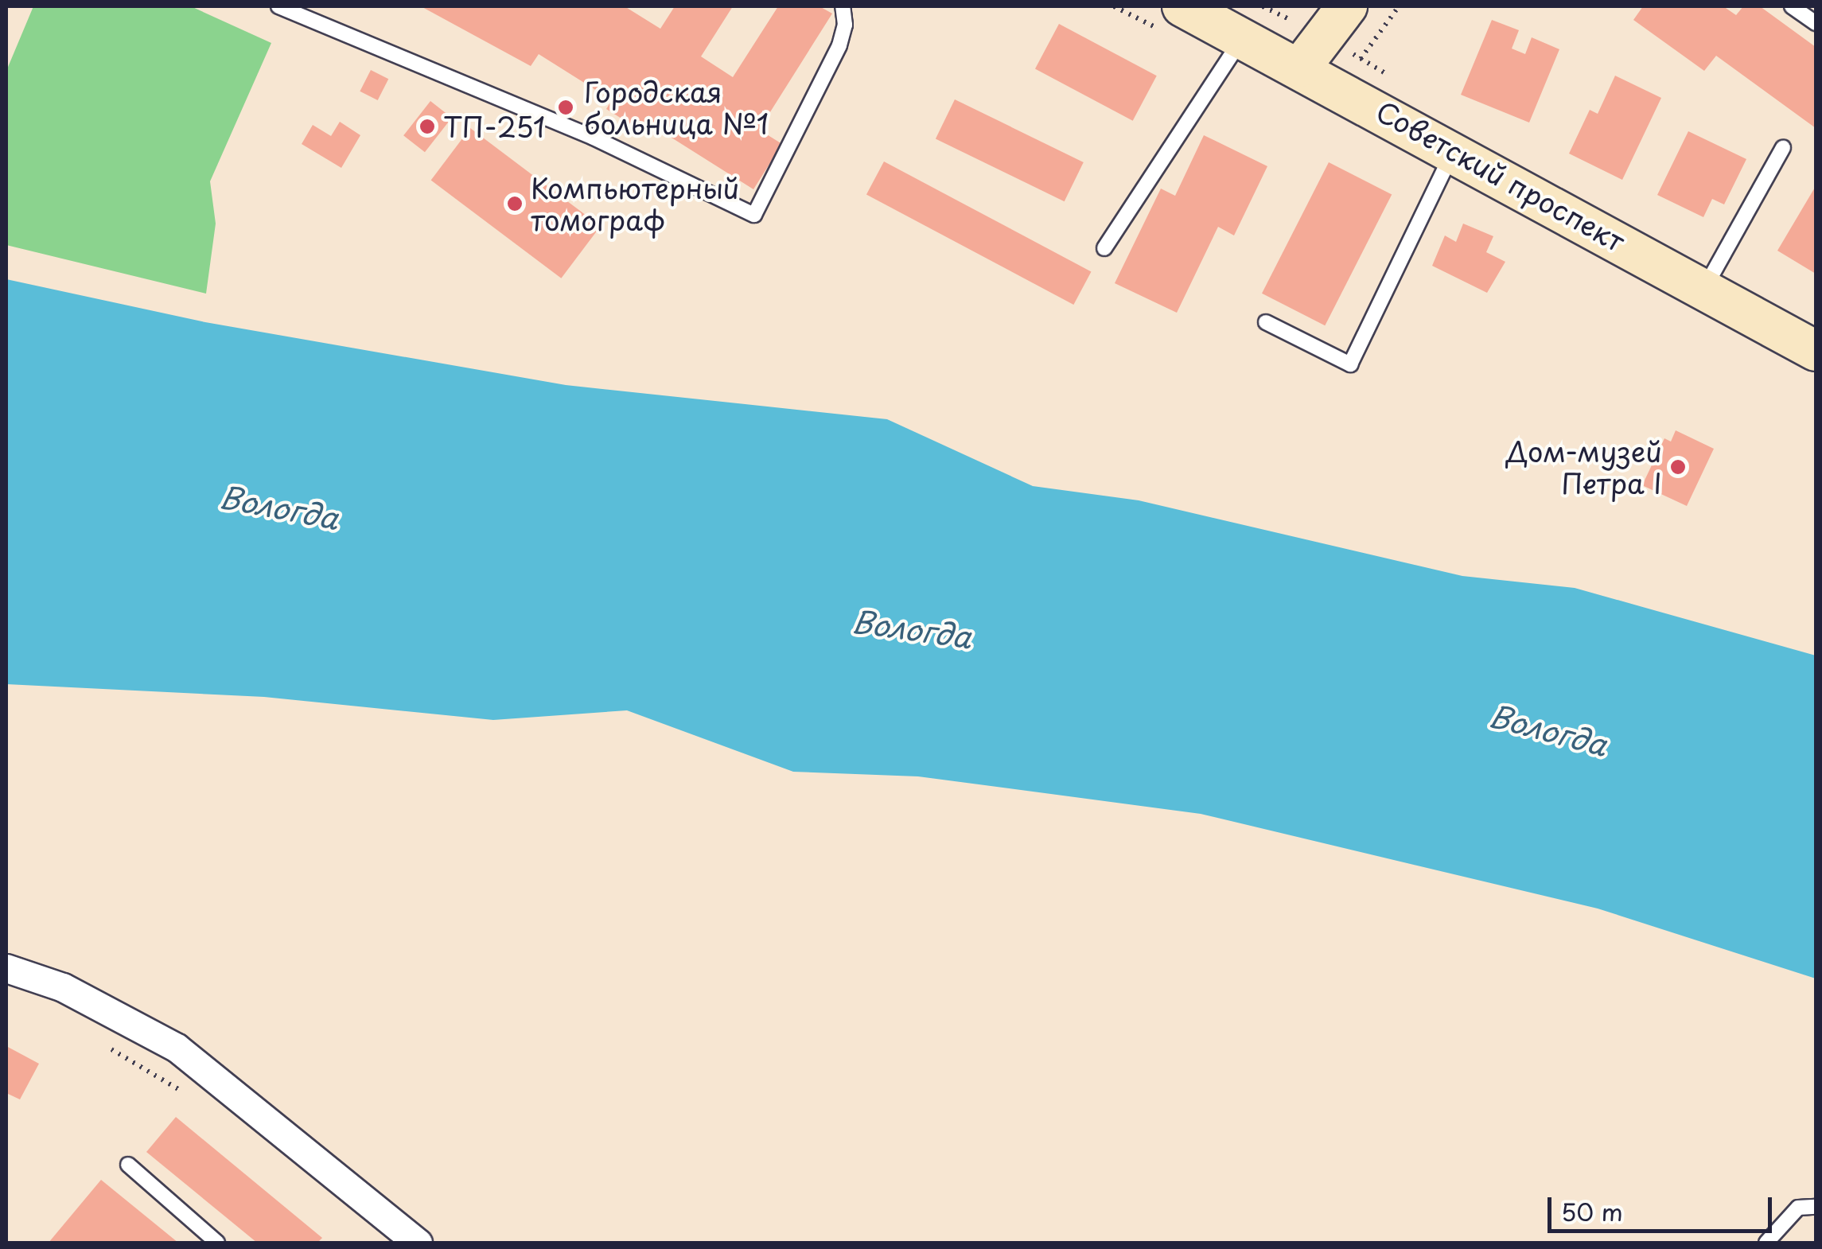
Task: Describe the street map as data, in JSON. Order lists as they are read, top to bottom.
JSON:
{
  "streets": {
    "street": ["Советский проспект"]
  },
  "water": ["Вологда"],
  "places": [
    "Городская больница №1",
    "ТП-251",
    "Компьютерный томограф",
    "Дом-музей Петра I"
  ],
  "scale_bar": "50 m"
}
